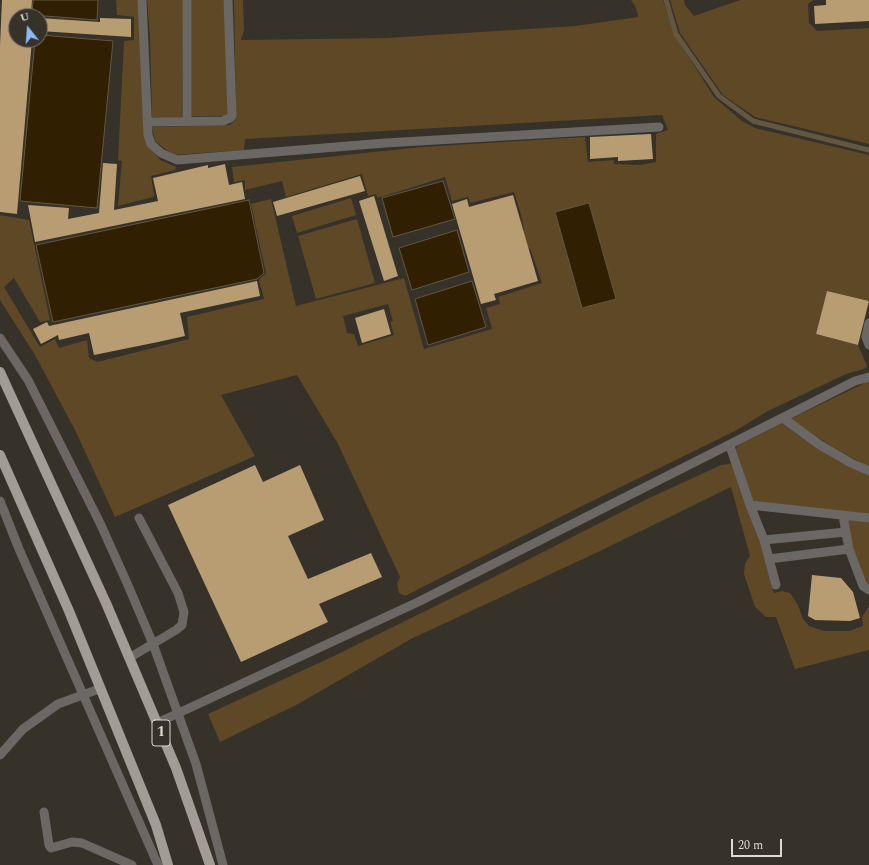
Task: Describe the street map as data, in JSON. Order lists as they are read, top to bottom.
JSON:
{
  "streets": {
    "main road": ["1"]
  },
  "scale_bar": "20 m",
  "north": "top"
}
